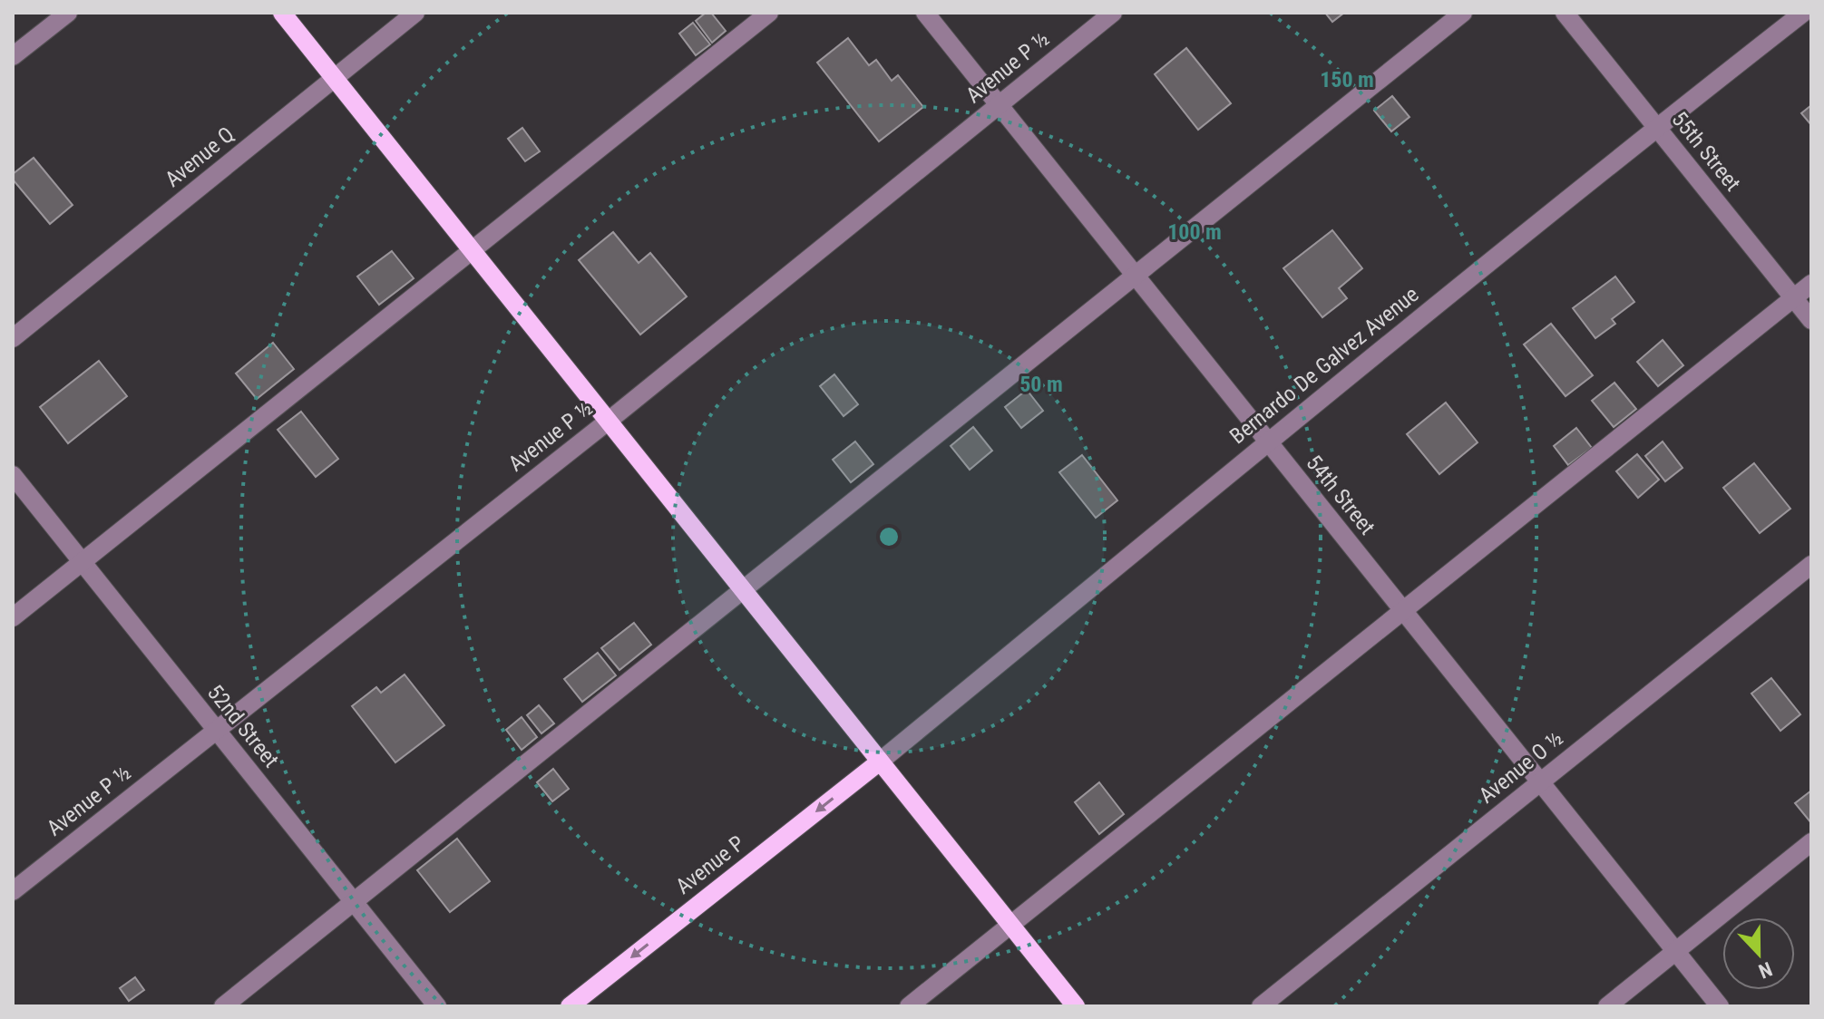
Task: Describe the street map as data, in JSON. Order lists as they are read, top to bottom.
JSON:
{
  "streets": {
    "main road": ["Avenue P"],
    "street": [
      "Avenue P ½",
      "55th Street",
      "Avenue Q",
      "Bernardo De Galvez Avenue",
      "54th Street",
      "52nd Street",
      "Avenue O ½"
    ]
  },
  "crossings": [
    ["Avenue P ½", "54th Street"],
    ["Avenue P ½", "52nd Street"],
    ["55th Street", "Bernardo De Galvez Avenue"],
    ["Bernardo De Galvez Avenue", "54th Street"],
    ["Bernardo De Galvez Avenue", "Avenue P"],
    ["54th Street", "Avenue O ½"]
  ],
  "one_way": ["Avenue P"],
  "north": "bottom",
  "rings": ["150 m", "100 m", "50 m"]
}
